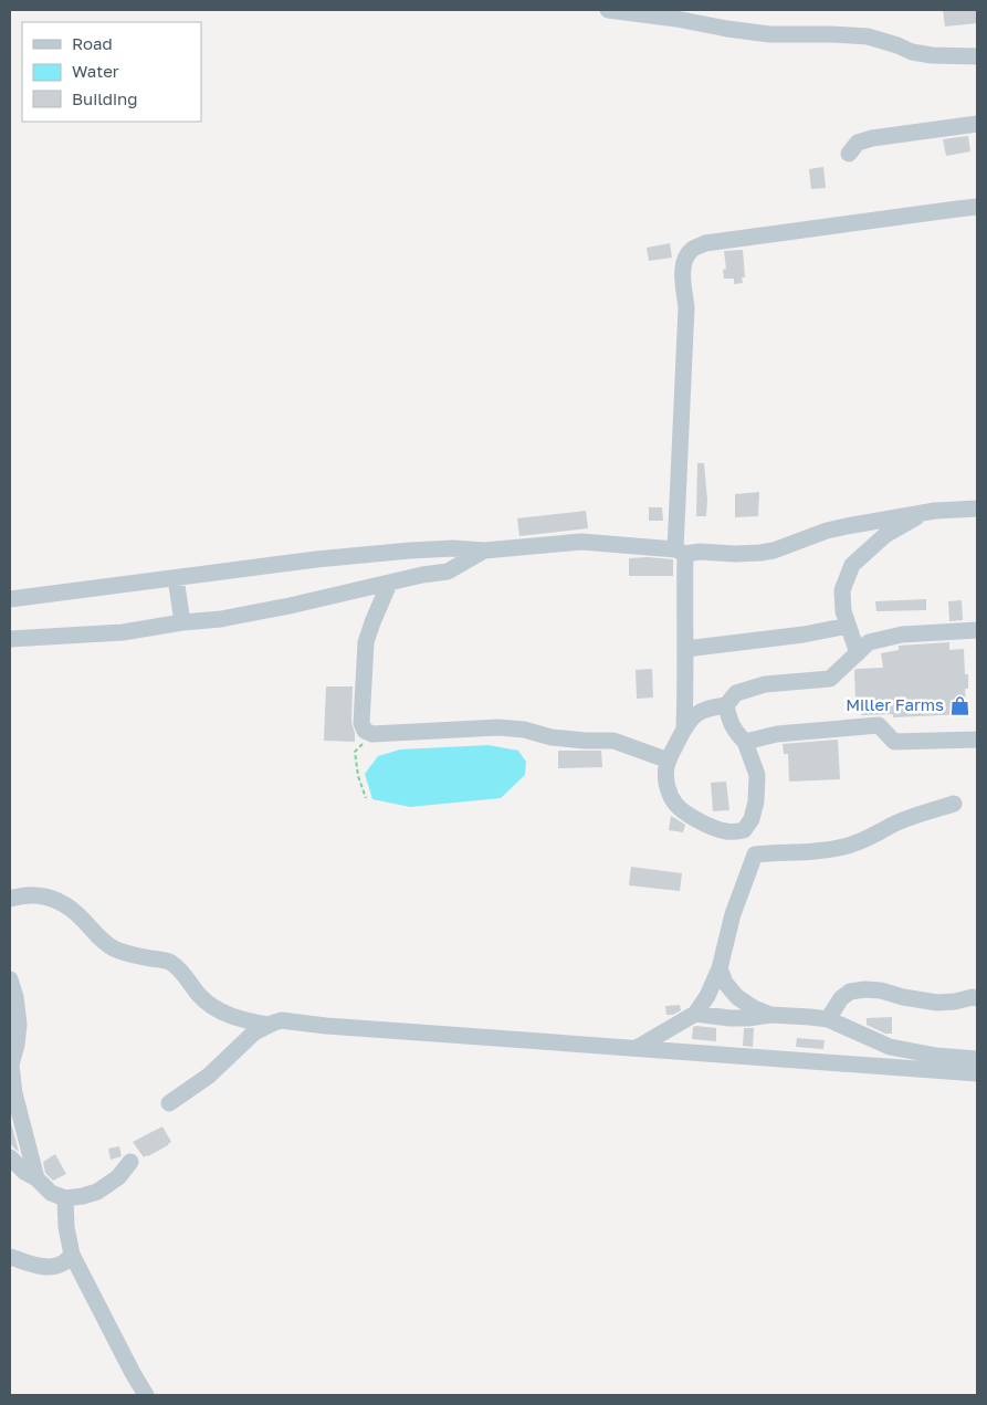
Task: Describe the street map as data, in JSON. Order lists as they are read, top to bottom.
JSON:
{
  "places": {
    "shop": ["Miller Farms"]
  },
  "legend": ["Road", "Water", "Building"]
}
